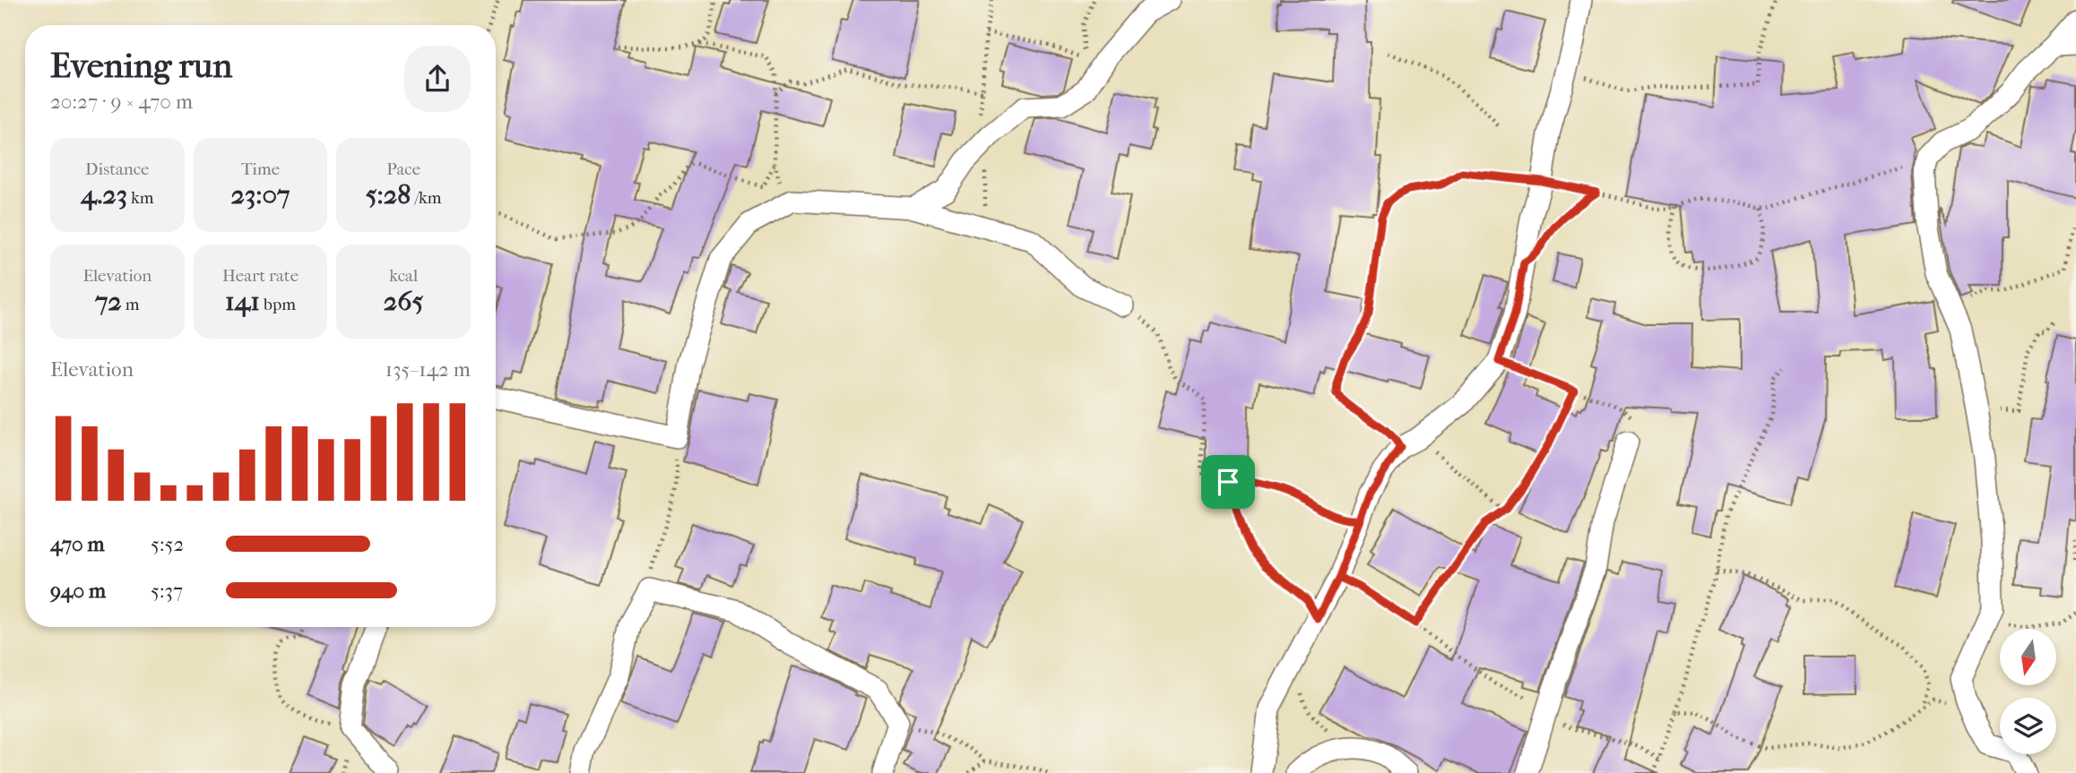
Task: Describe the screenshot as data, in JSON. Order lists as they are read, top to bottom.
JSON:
{
  "north": "bottom",
  "page": {
    "heading": ["Evening run", "20:27 · 9 × 470 m"],
    "stats": [
      ["Distance", "4.23 km"],
      ["Time", "23:07"],
      ["Pace", "5:28 /km"],
      ["Elevation", "72 m"],
      ["Heart rate", "141 bpm"],
      ["kcal", "265"]
    ],
    "chart": ["Elevation", "135–142 m"],
    "list": [
      {
        "name": "470 m",
        "note": "5:52"
      },
      {
        "name": "940 m",
        "note": "5:37"
      }
    ]
  }
}
